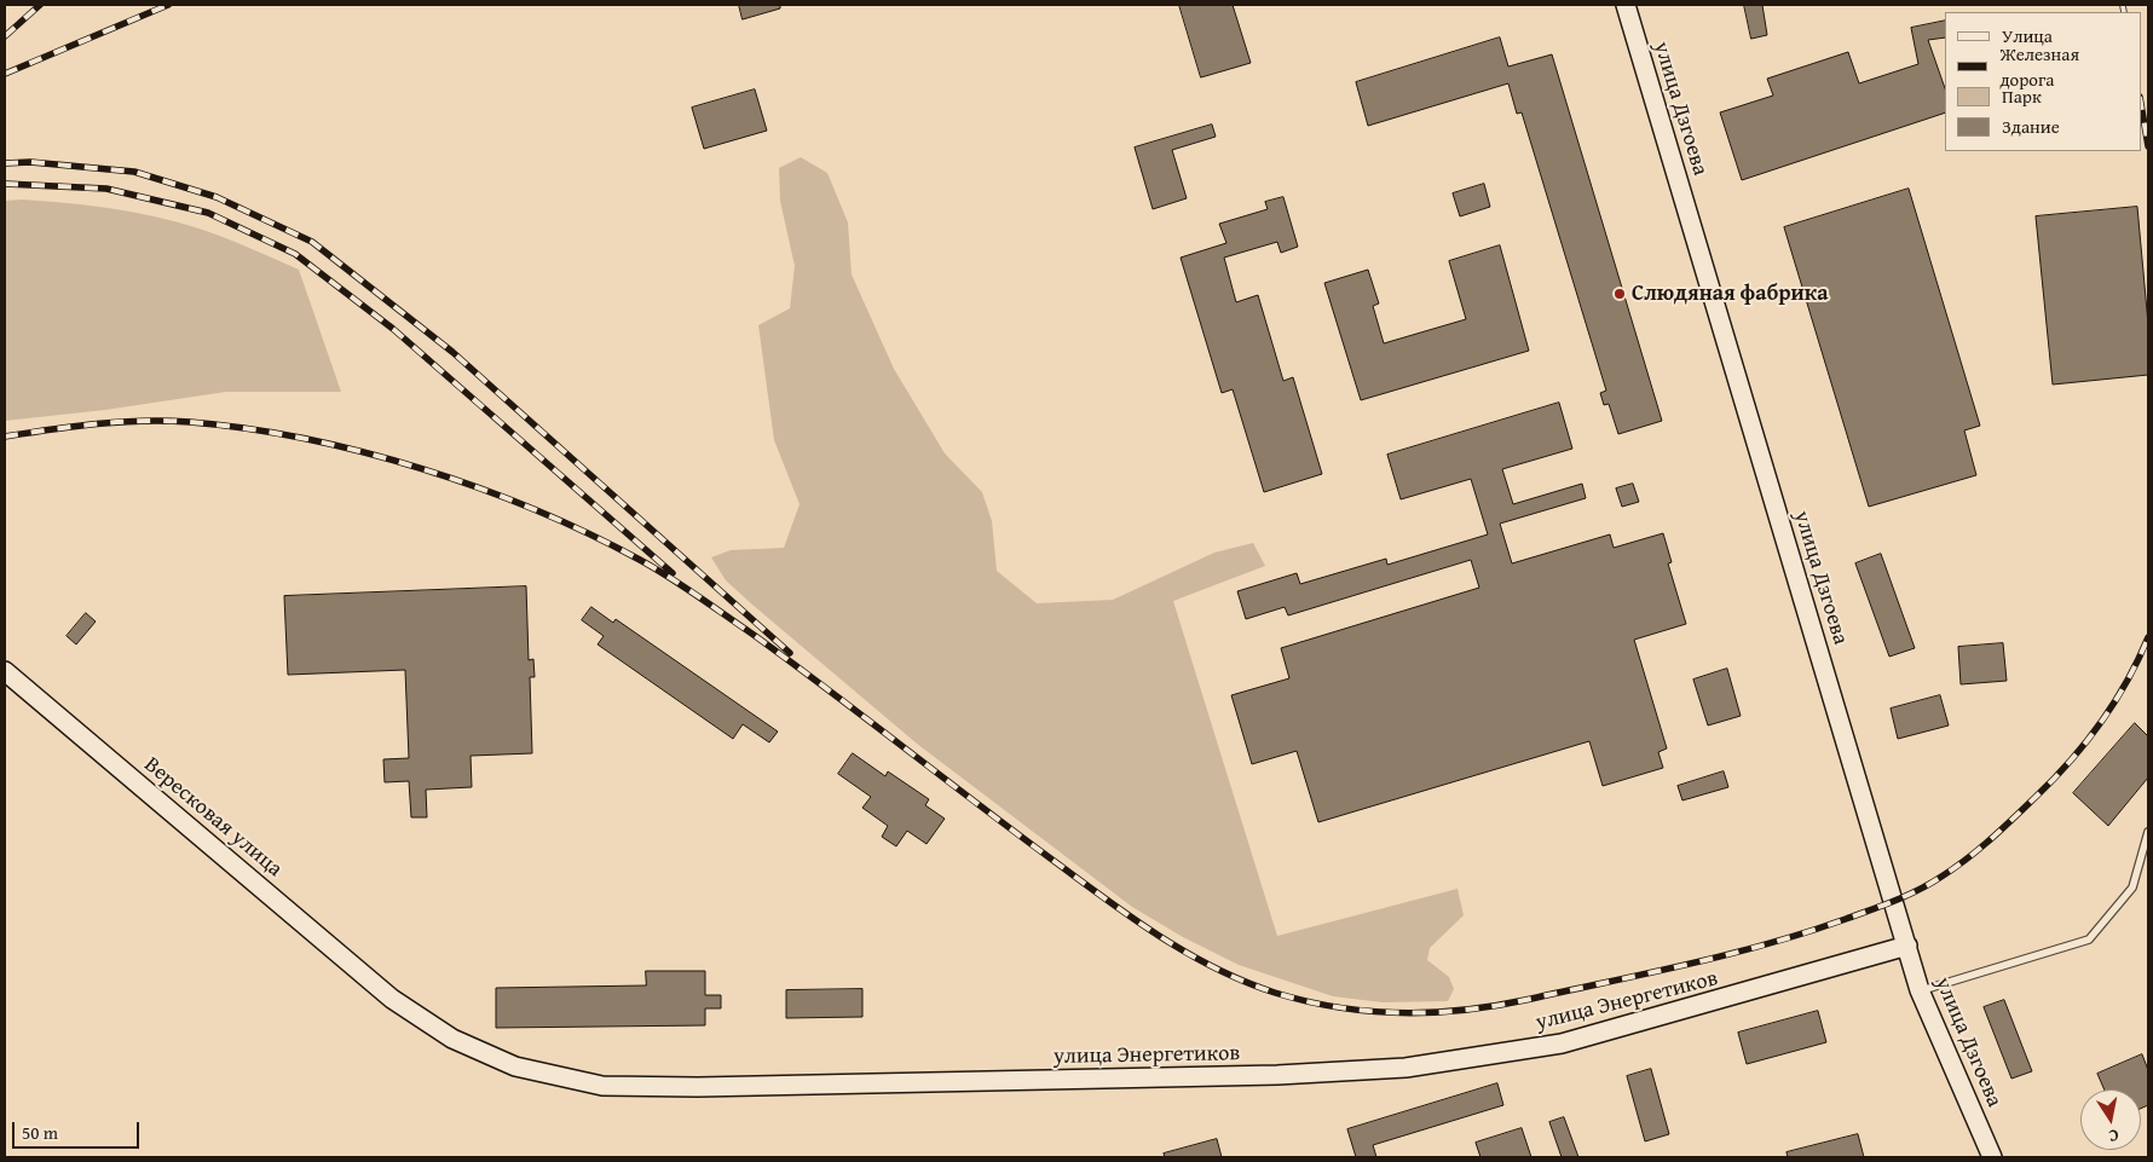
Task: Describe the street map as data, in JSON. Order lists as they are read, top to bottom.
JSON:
{
  "streets": {
    "street": ["улица Дзгоева", "Вересковая улица", "улица Энергетиков"]
  },
  "crossings": [
    ["улица Дзгоева", "улица Энергетиков"],
    ["Вересковая улица", "улица Энергетиков"]
  ],
  "places": ["Слюдяная фабрика"],
  "legend": [
    "Улица",
    "Железная дорога",
    "Парк",
    "Здание"
  ],
  "scale_bar": "50 m",
  "north": "bottom"
}
